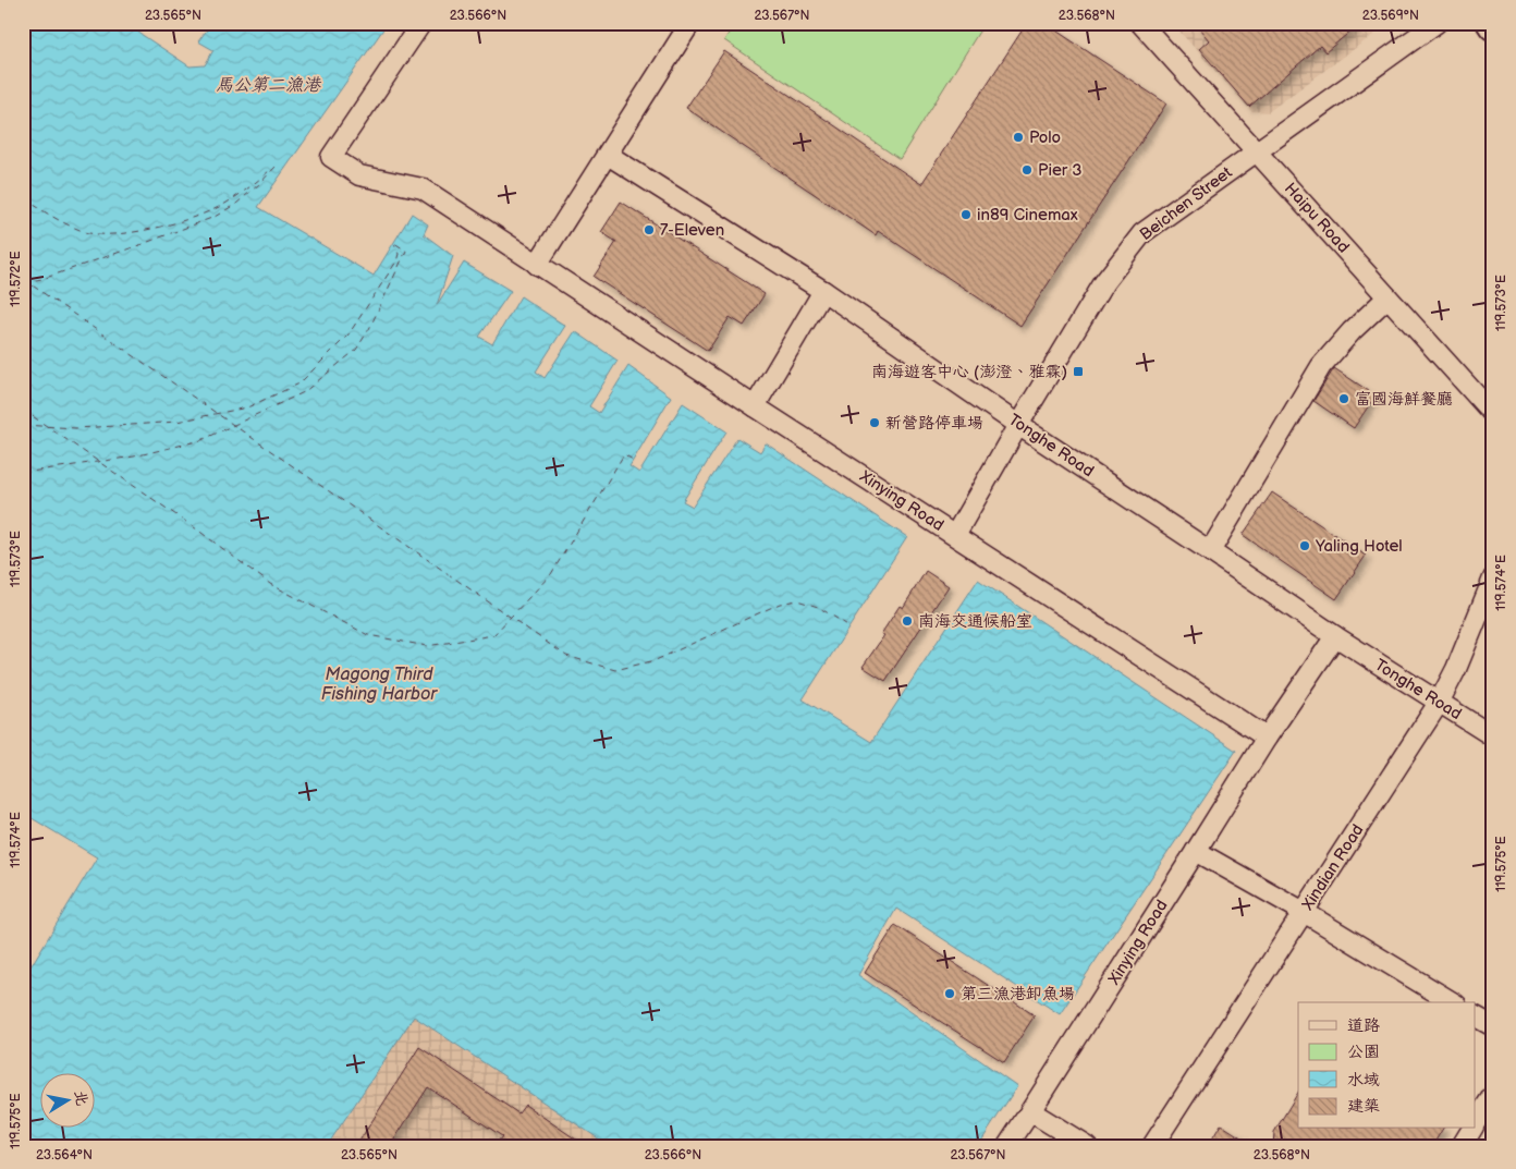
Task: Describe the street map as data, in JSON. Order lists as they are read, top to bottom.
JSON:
{
  "streets": {
    "street": [
      "Beichen Street",
      "Haipu Road",
      "Tonghe Road",
      "Xinying Road",
      "Xindian Road"
    ]
  },
  "crossings": [
    ["Beichen Street", "Haipu Road"],
    ["Beichen Street", "Tonghe Road"],
    ["Beichen Street", "Xinying Road"],
    ["Tonghe Road", "Xinying Road"],
    ["Tonghe Road", "Xindian Road"]
  ],
  "water": ["馬公第二漁港", "Magong Third Fishing Harbor"],
  "places": {
    "other": [
      "Polo",
      "Pier 3",
      "in89 Cinemax",
      "7-Eleven",
      "富國海鮮餐廳",
      "新營路停車場",
      "Yaling Hotel",
      "南海交通候船室",
      "第三漁港卸魚場"
    ],
    "transit": ["南海遊客中心 (澎澄、雅霖)"]
  },
  "legend": [
    "道路",
    "公園",
    "水域",
    "建築"
  ],
  "north": "right",
  "coordinates": [
    "23.565°N",
    "23.566°N",
    "23.567°N",
    "23.568°N",
    "23.569°N",
    "119.572°E",
    "119.573°E",
    "119.574°E",
    "119.575°E",
    "23.564°N"
  ]
}
